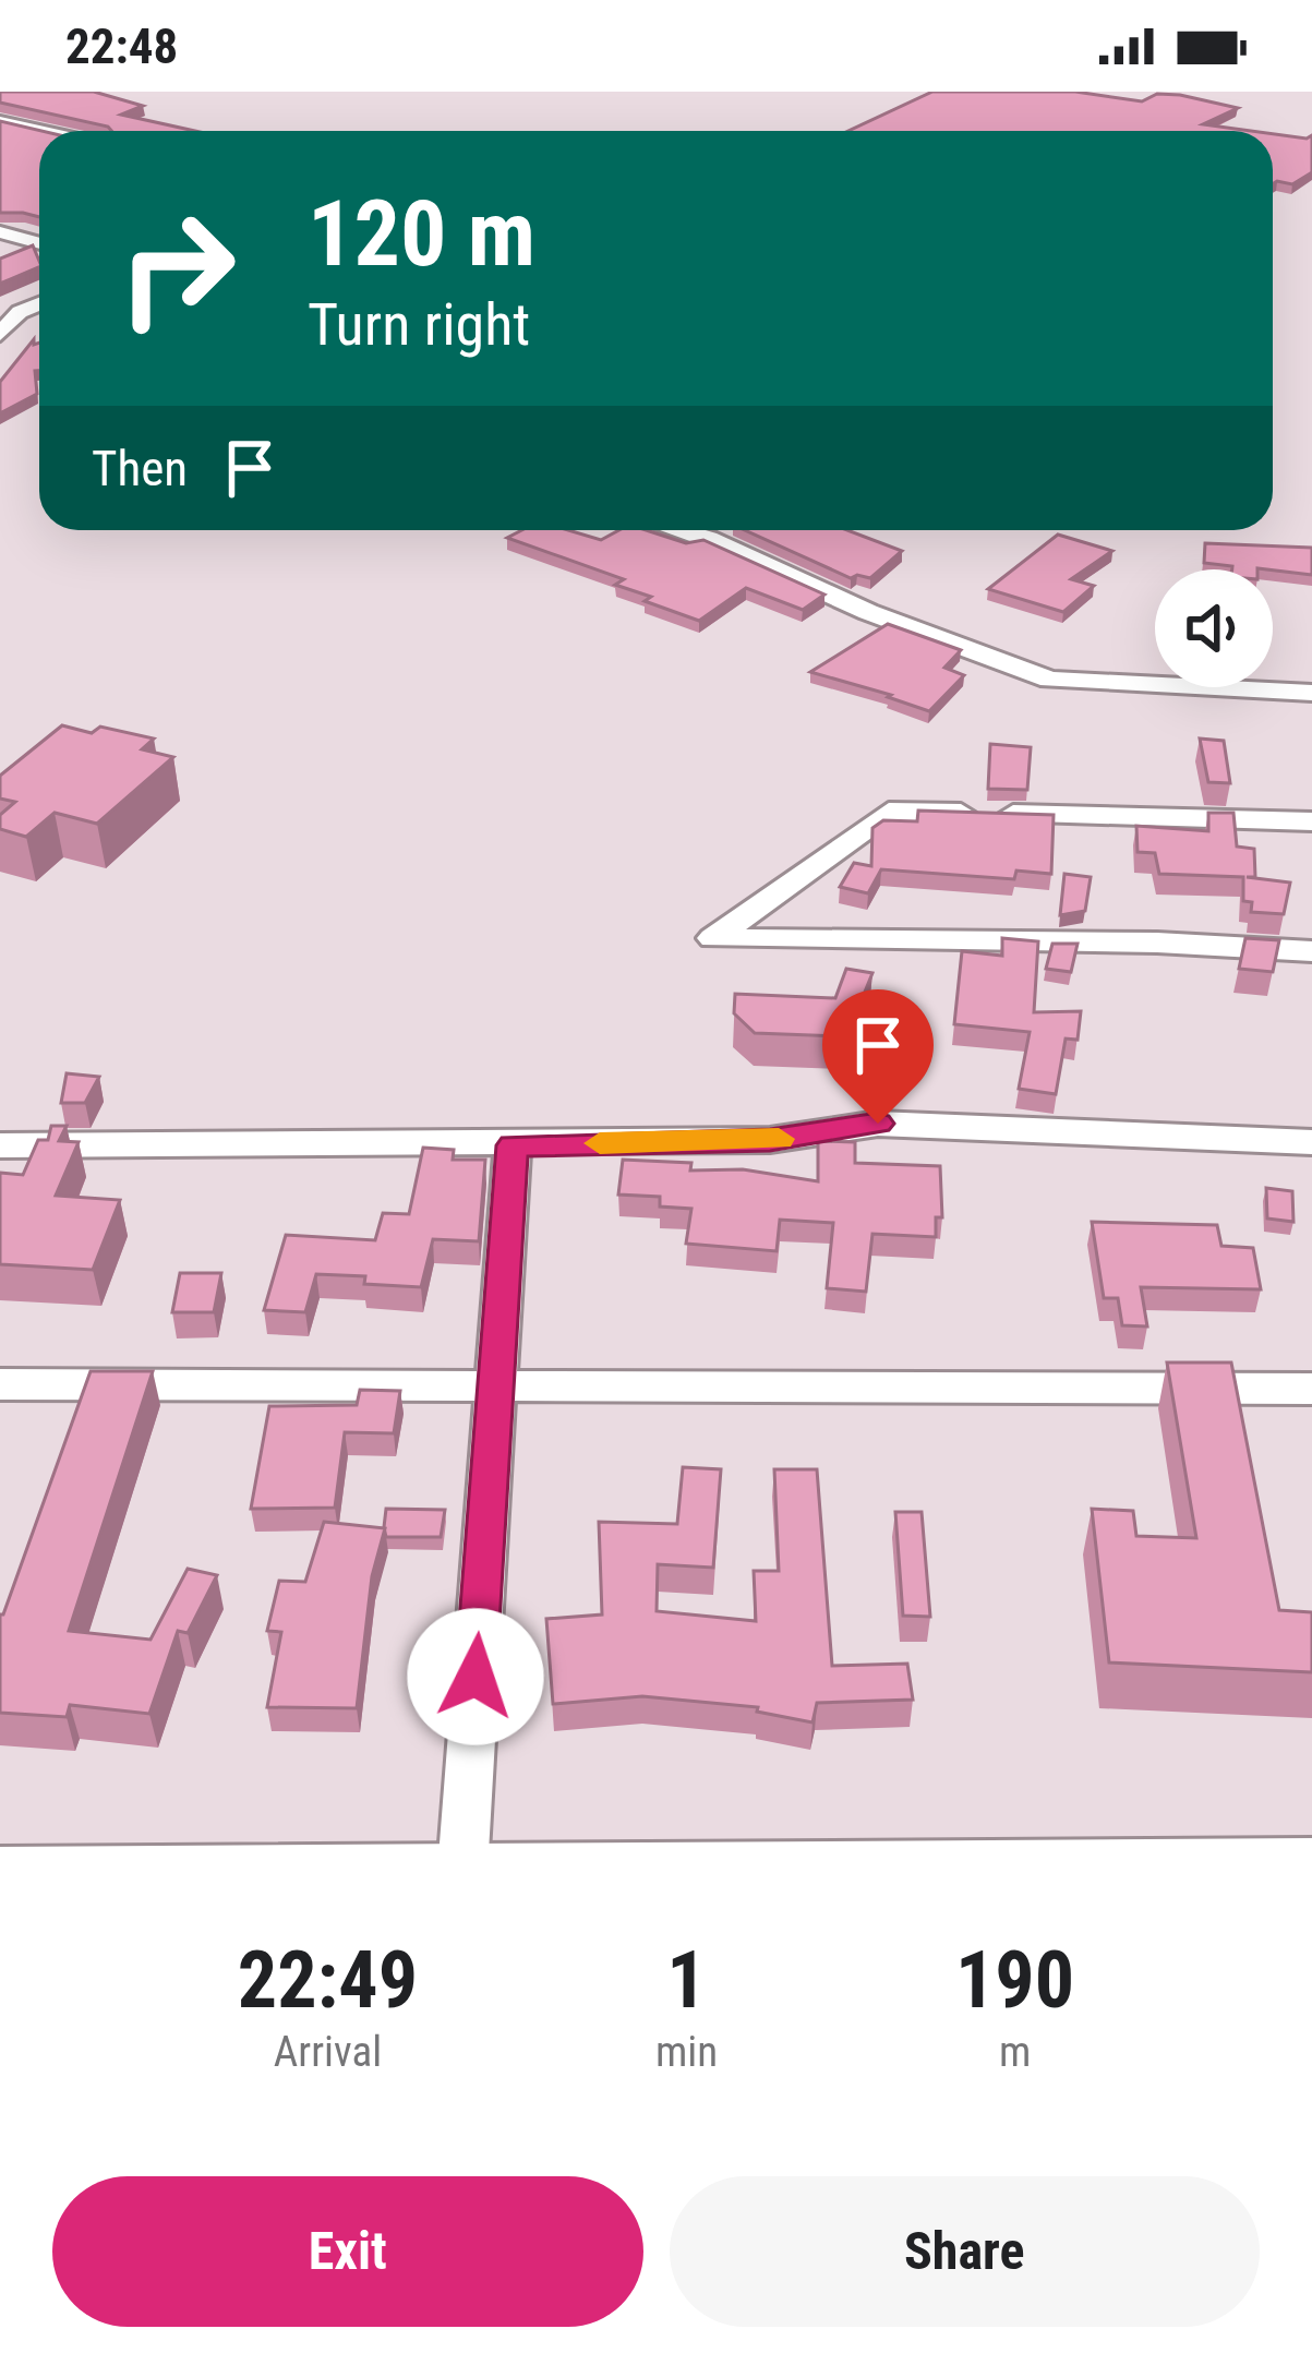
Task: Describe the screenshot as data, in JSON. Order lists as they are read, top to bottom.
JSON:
{
  "page": {
    "status": "22:48",
    "turn": ["120 m", "Turn right"],
    "then": "Then",
    "eta": [
      "22:49",
      "Arrival",
      "1",
      "min",
      "190",
      "m"
    ],
    "buttons": ["Exit", "Share"]
  }
}
